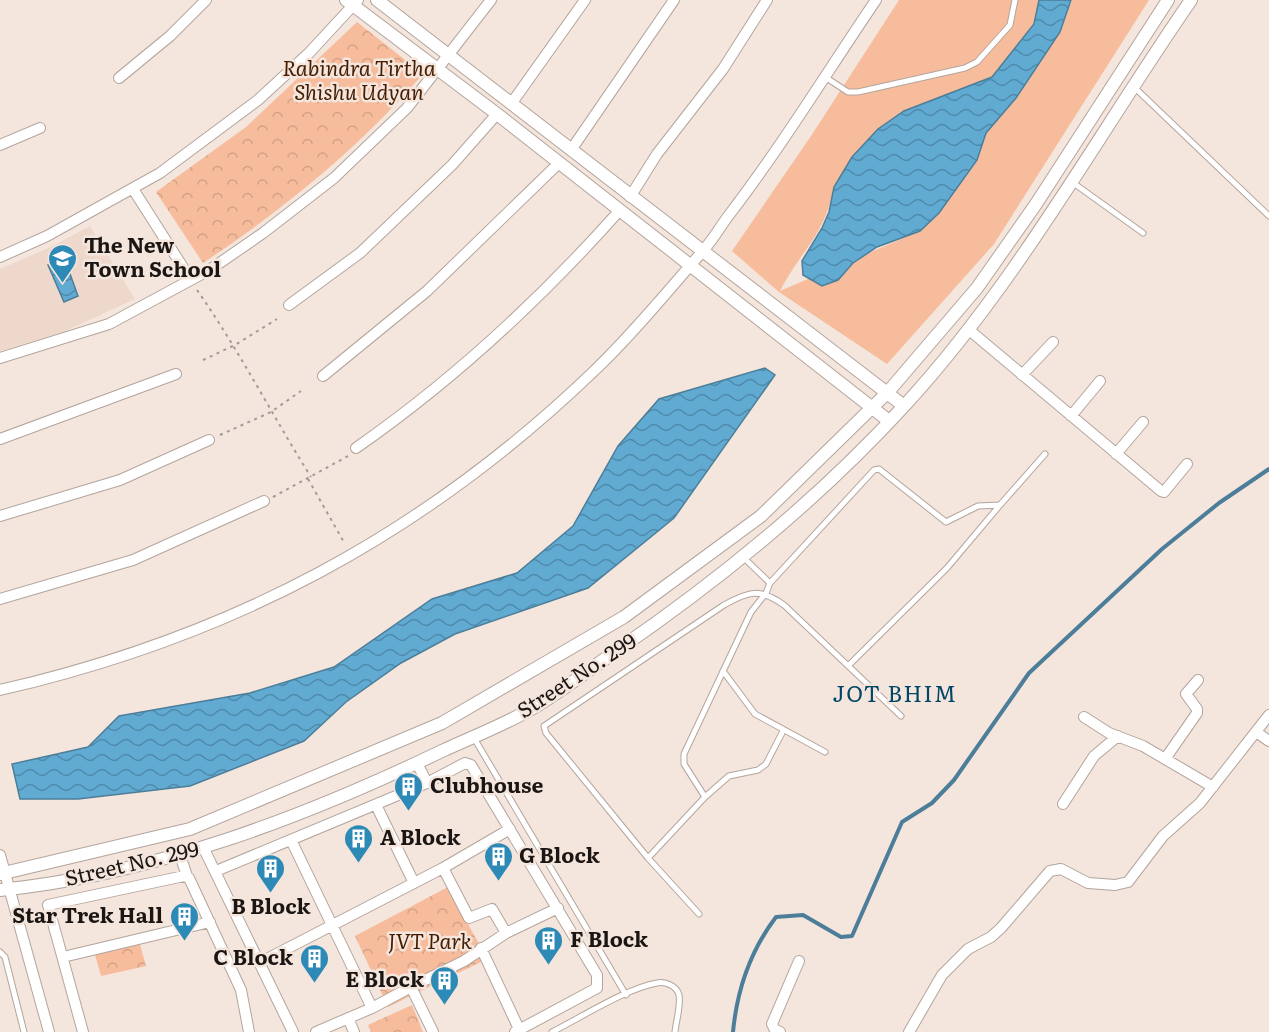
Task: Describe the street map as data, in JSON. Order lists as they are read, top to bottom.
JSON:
{
  "streets": {
    "street": ["Street No. 299"]
  },
  "districts": ["JOT BHIM"],
  "parks": ["Rabindra Tirtha Shishu Udyan", "JVT Park"],
  "places": {
    "school or university": ["The New Town School"],
    "building": [
      "Clubhouse",
      "A Block",
      "G Block",
      "B Block",
      "Star Trek Hall",
      "F Block",
      "C Block",
      "E Block"
    ]
  }
}
